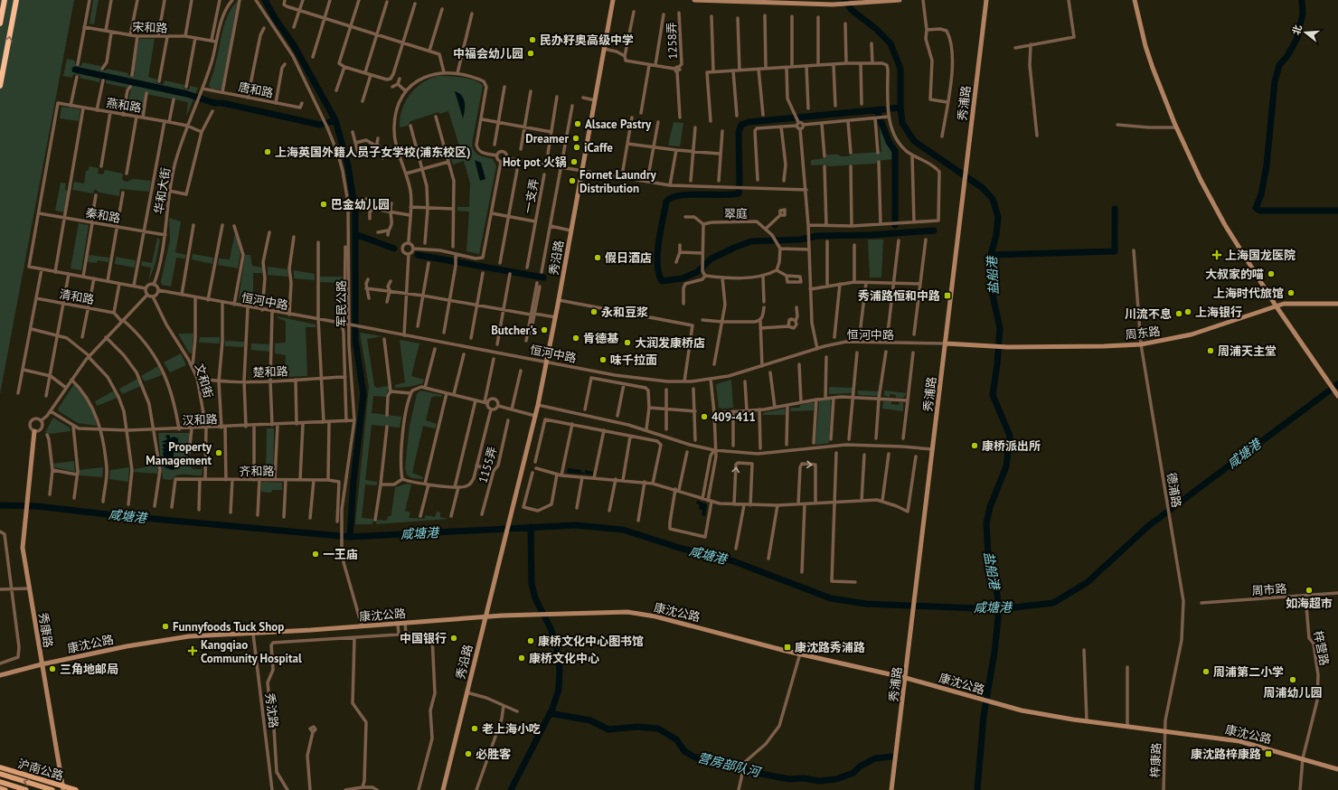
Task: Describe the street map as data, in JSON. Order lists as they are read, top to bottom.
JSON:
{
  "streets": {
    "main road": ["沪南公路"],
    "street": [
      "宋和路",
      "1258弄",
      "唐和路",
      "秀浦路",
      "燕和路",
      "华和大街",
      "一支弄",
      "翠庭",
      "秦和路",
      "秀沿路",
      "清和路",
      "恒河中路",
      "军民公路",
      "周东路",
      "楚和路",
      "文和街",
      "汉和路",
      "1155弄",
      "齐和路",
      "德浦路",
      "周市路",
      "康沈公路",
      "秀康路",
      "梓营路",
      "秀沈路",
      "梓康路"
    ]
  },
  "crossings": [
    ["宋和路", "华和大街"],
    ["1258弄", "秀沿路"],
    ["唐和路", "华和大街"],
    ["秀浦路", "恒河中路"],
    ["秀浦路", "周东路"],
    ["秀浦路", "康沈公路"],
    ["燕和路", "华和大街"],
    ["燕和路", "秦和路"],
    ["华和大街", "秦和路"],
    ["华和大街", "恒河中路"],
    ["华和大街", "文和街"],
    ["秀沿路", "恒河中路"],
    ["秀沿路", "康沈公路"],
    ["恒河中路", "军民公路"],
    ["恒河中路", "周东路"],
    ["恒河中路", "文和街"],
    ["军民公路", "汉和路"],
    ["军民公路", "康沈公路"],
    ["周东路", "德浦路"],
    ["楚和路", "文和街"],
    ["文和街", "汉和路"],
    ["文和街", "齐和路"],
    ["德浦路", "康沈公路"],
    ["德浦路", "梓康路"],
    ["周市路", "梓营路"],
    ["康沈公路", "秀康路"],
    ["康沈公路", "梓营路"],
    ["康沈公路", "秀沈路"],
    ["康沈公路", "梓康路"],
    ["秀康路", "沪南公路"]
  ],
  "water": ["盐船港", "咸塘港", "营房部队河"],
  "places": {
    "other": [
      "民办籽奥高级中学",
      "中福会幼儿园",
      "Alsace Pastry",
      "Dreamer",
      "iCaffe",
      "上海英国外籍人员子女学校(浦东校区)",
      "Hot pot 火锅",
      "Fornet Laundry Distribution",
      "巴金幼儿园",
      "假日酒店",
      "大叔家的喵",
      "上海时代旅馆",
      "永和豆浆",
      "上海银行",
      "川流不息",
      "Butcher's",
      "肯德基",
      "大润发康桥店",
      "周浦天主堂",
      "味千拉面",
      "409-411",
      "康桥派出所",
      "Property Management",
      "一王庙",
      "如海超市",
      "Funnyfoods Tuck Shop",
      "中国银行",
      "康桥文化中心图书馆",
      "康桥文化中心",
      "三角地邮局",
      "周浦第二小学",
      "周浦幼儿园",
      "老上海小吃",
      "必胜客"
    ],
    "health": ["上海国龙医院", "Kangqiao Community Hospital"],
    "transit": ["秀浦路恒和中路", "康沈路秀浦路", "康沈路梓康路"]
  },
  "north": "left"
}
